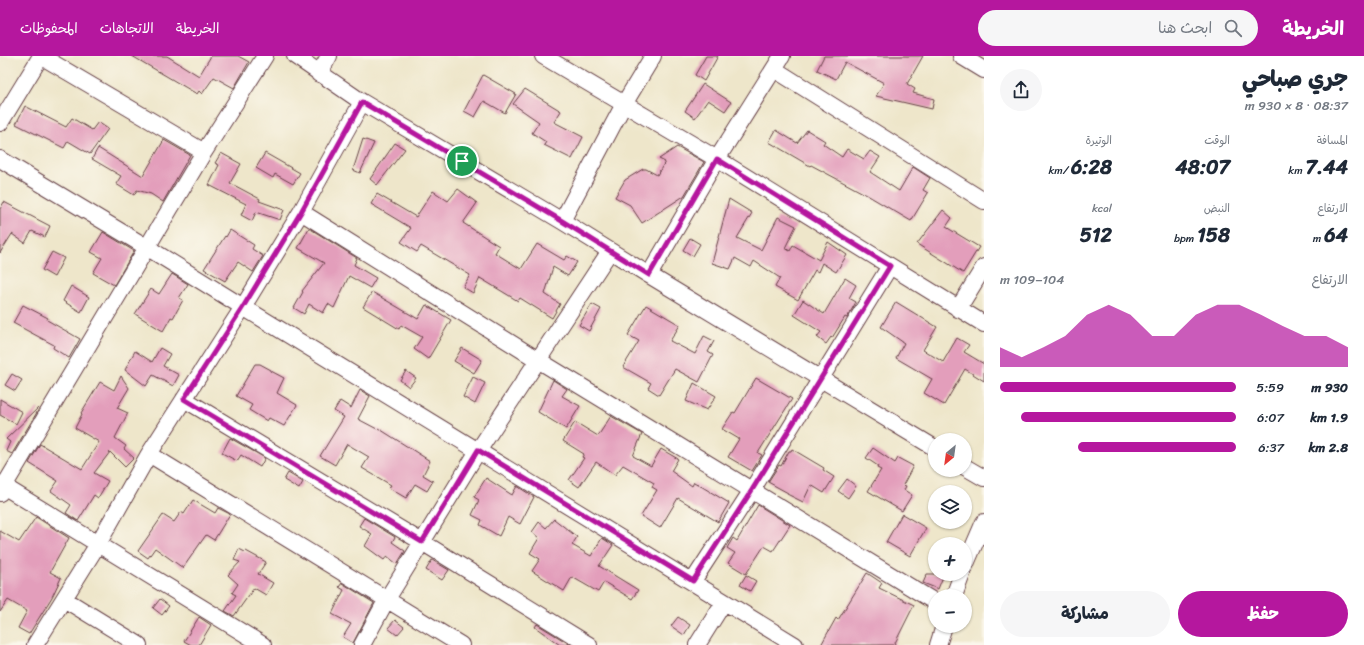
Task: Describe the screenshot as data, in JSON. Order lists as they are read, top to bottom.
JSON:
{
  "north": "bottom left",
  "page": {
    "header": "الخريطة",
    "search": "ابحث هنا",
    "nav": ["الخريطة", "الاتجاهات", "المحفوظات"],
    "heading": ["جري صباحي", "08:37 · 8 × 930 m"],
    "stats": [
      ["المسافة", "7.44 km"],
      ["الوقت", "48:07"],
      ["الوتيرة", "6:28 /km"],
      ["الارتفاع", "64 m"],
      ["النبض", "158 bpm"],
      ["kcal", "512"]
    ],
    "chart": ["الارتفاع", "104–109 m"],
    "list": [
      {
        "name": "930 m",
        "note": "5:59"
      },
      {
        "name": "1.9 km",
        "note": "6:07"
      },
      {
        "name": "2.8 km",
        "note": "6:37"
      }
    ],
    "map_buttons": ["+", "−"],
    "buttons": ["حفظ", "مشاركة"]
  }
}
